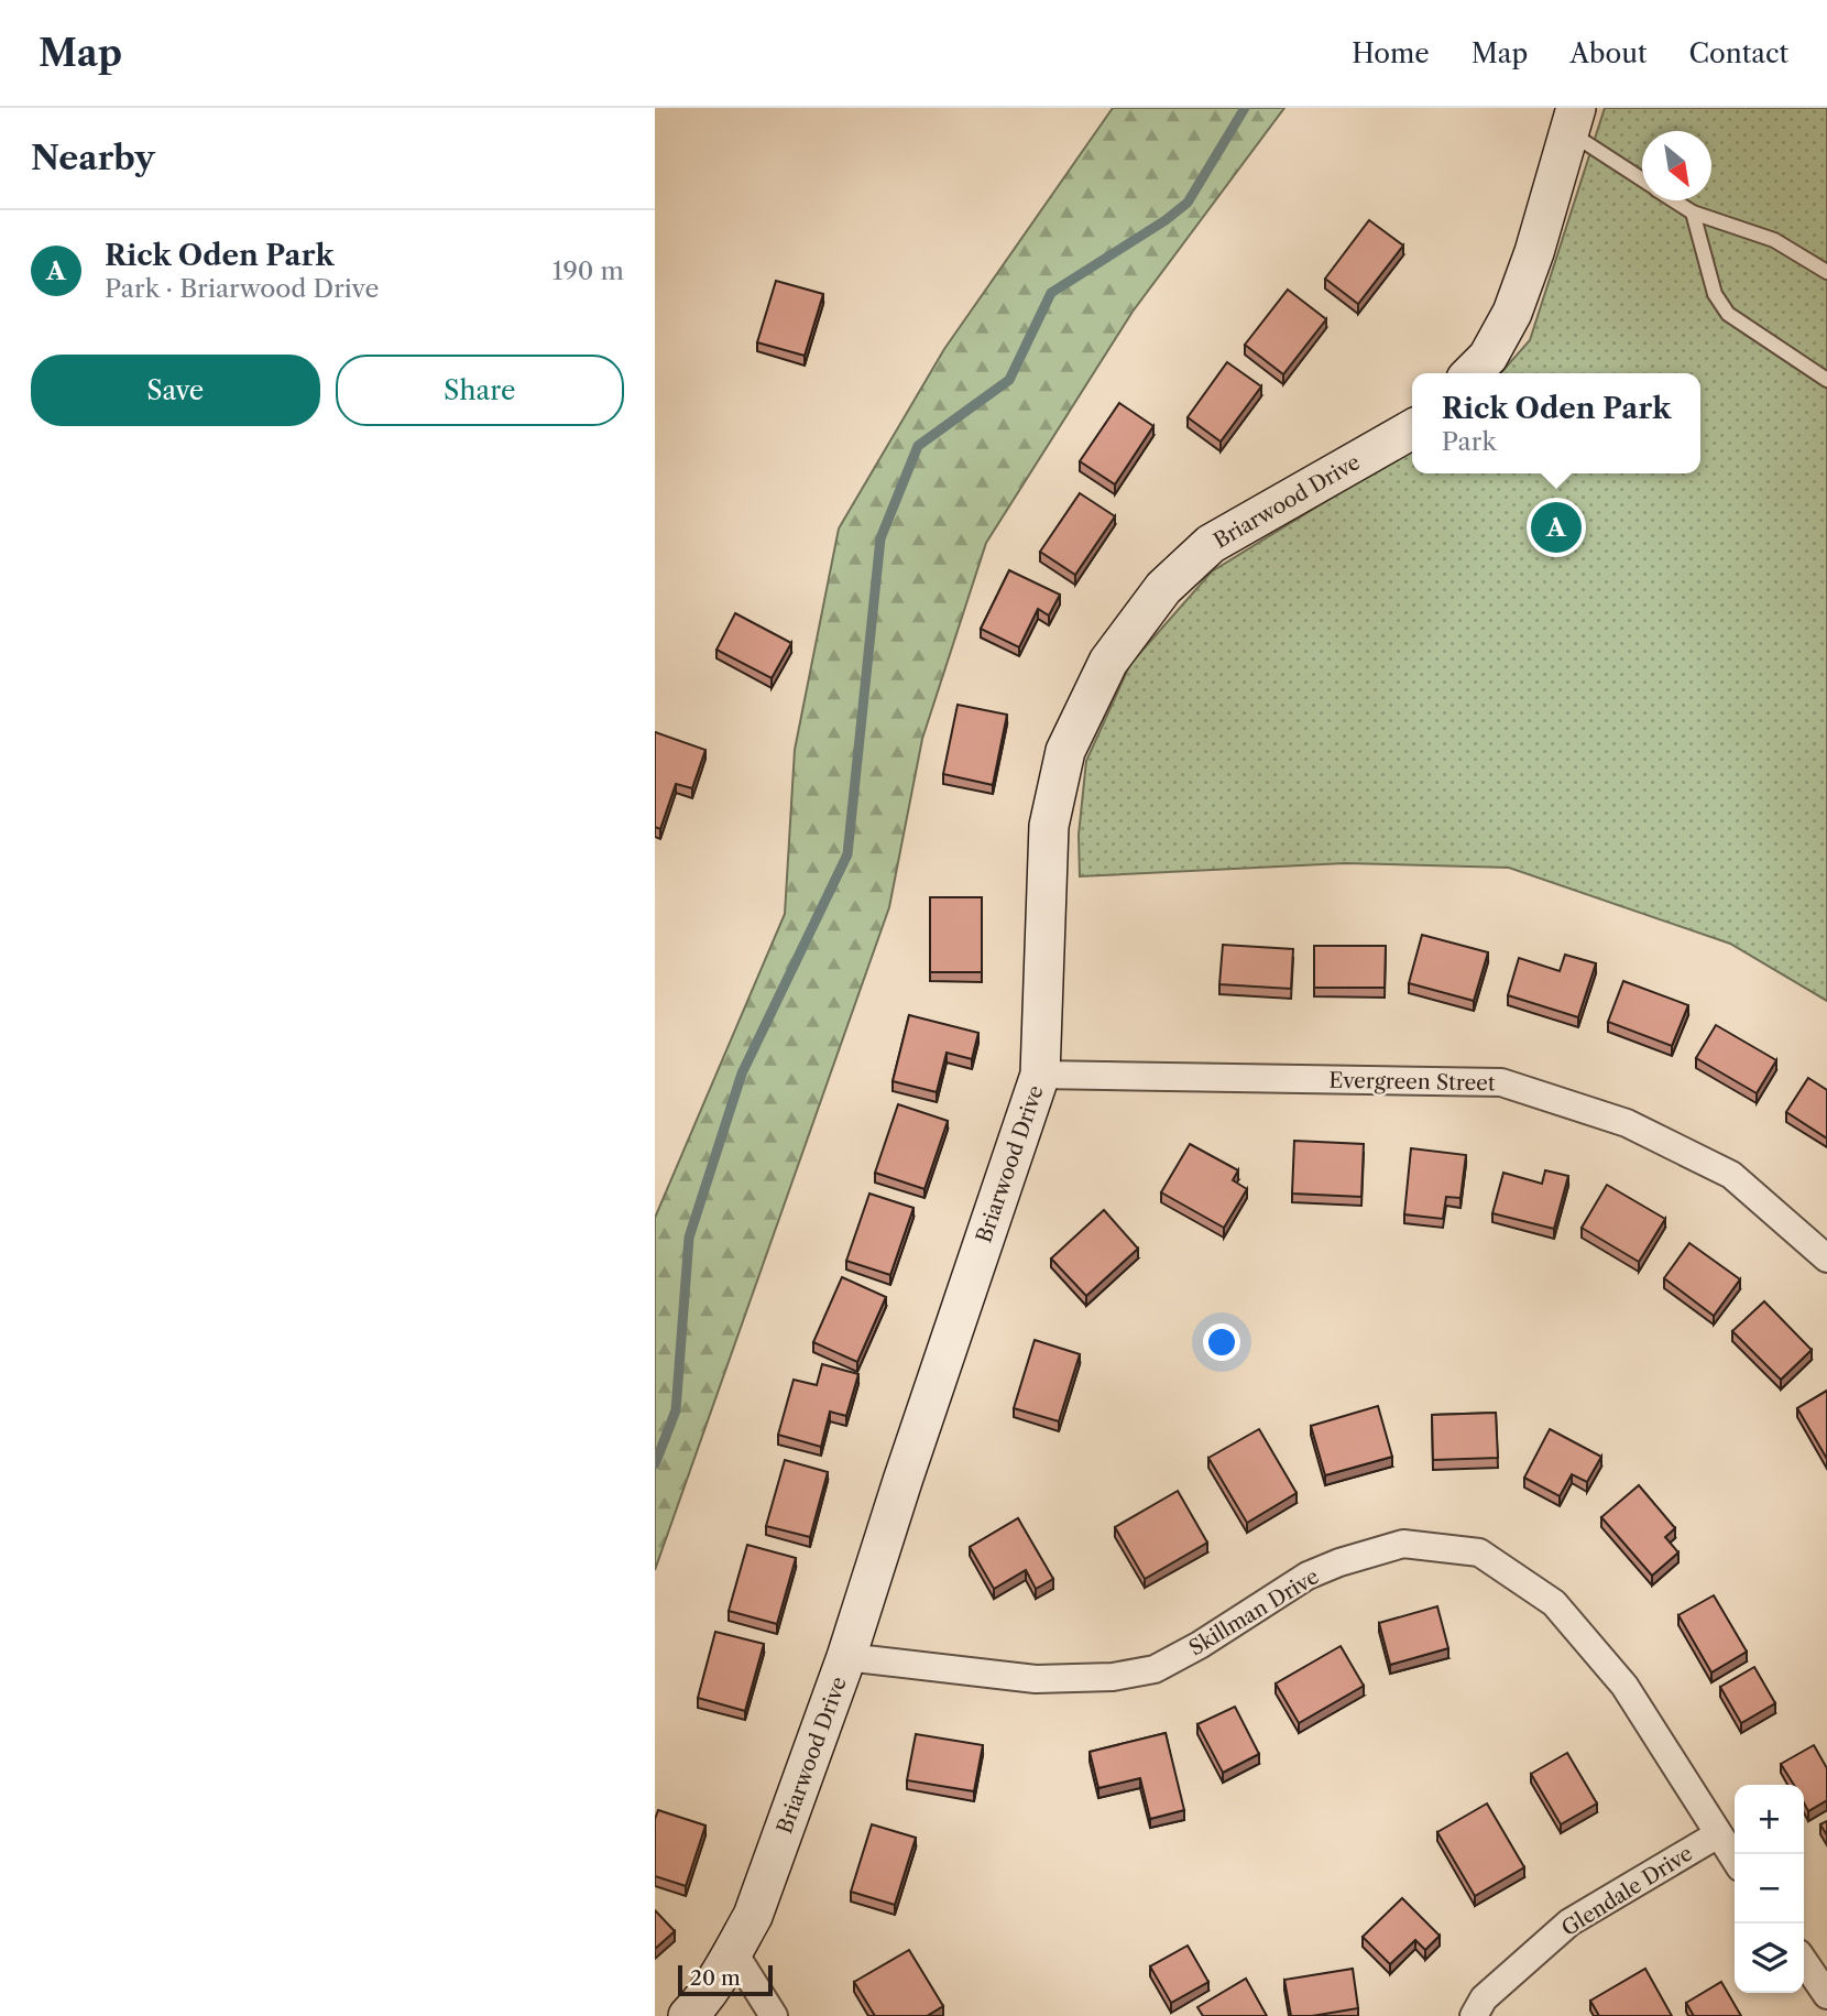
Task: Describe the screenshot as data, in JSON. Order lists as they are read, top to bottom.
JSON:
{
  "streets": {
    "street": [
      "Briarwood Drive",
      "Evergreen Street",
      "Skillman Drive",
      "Glendale Drive"
    ]
  },
  "crossings": [
    ["Briarwood Drive", "Evergreen Street"],
    ["Briarwood Drive", "Skillman Drive"],
    ["Skillman Drive", "Glendale Drive"]
  ],
  "scale_bar": "20 m",
  "north": "bottom right",
  "page": {
    "header": "Map",
    "nav": [
      "Home",
      "Map",
      "About",
      "Contact"
    ],
    "heading": "Nearby",
    "list": [
      {
        "mark": "A",
        "name": "Rick Oden Park",
        "note": "Park · Briarwood Drive",
        "value": "190 m"
      }
    ],
    "buttons": ["Save", "Share"],
    "popup": ["Rick Oden Park", "Park"],
    "pins": "A",
    "map_buttons": ["+", "−"],
    "scale": "20 m"
  }
}
